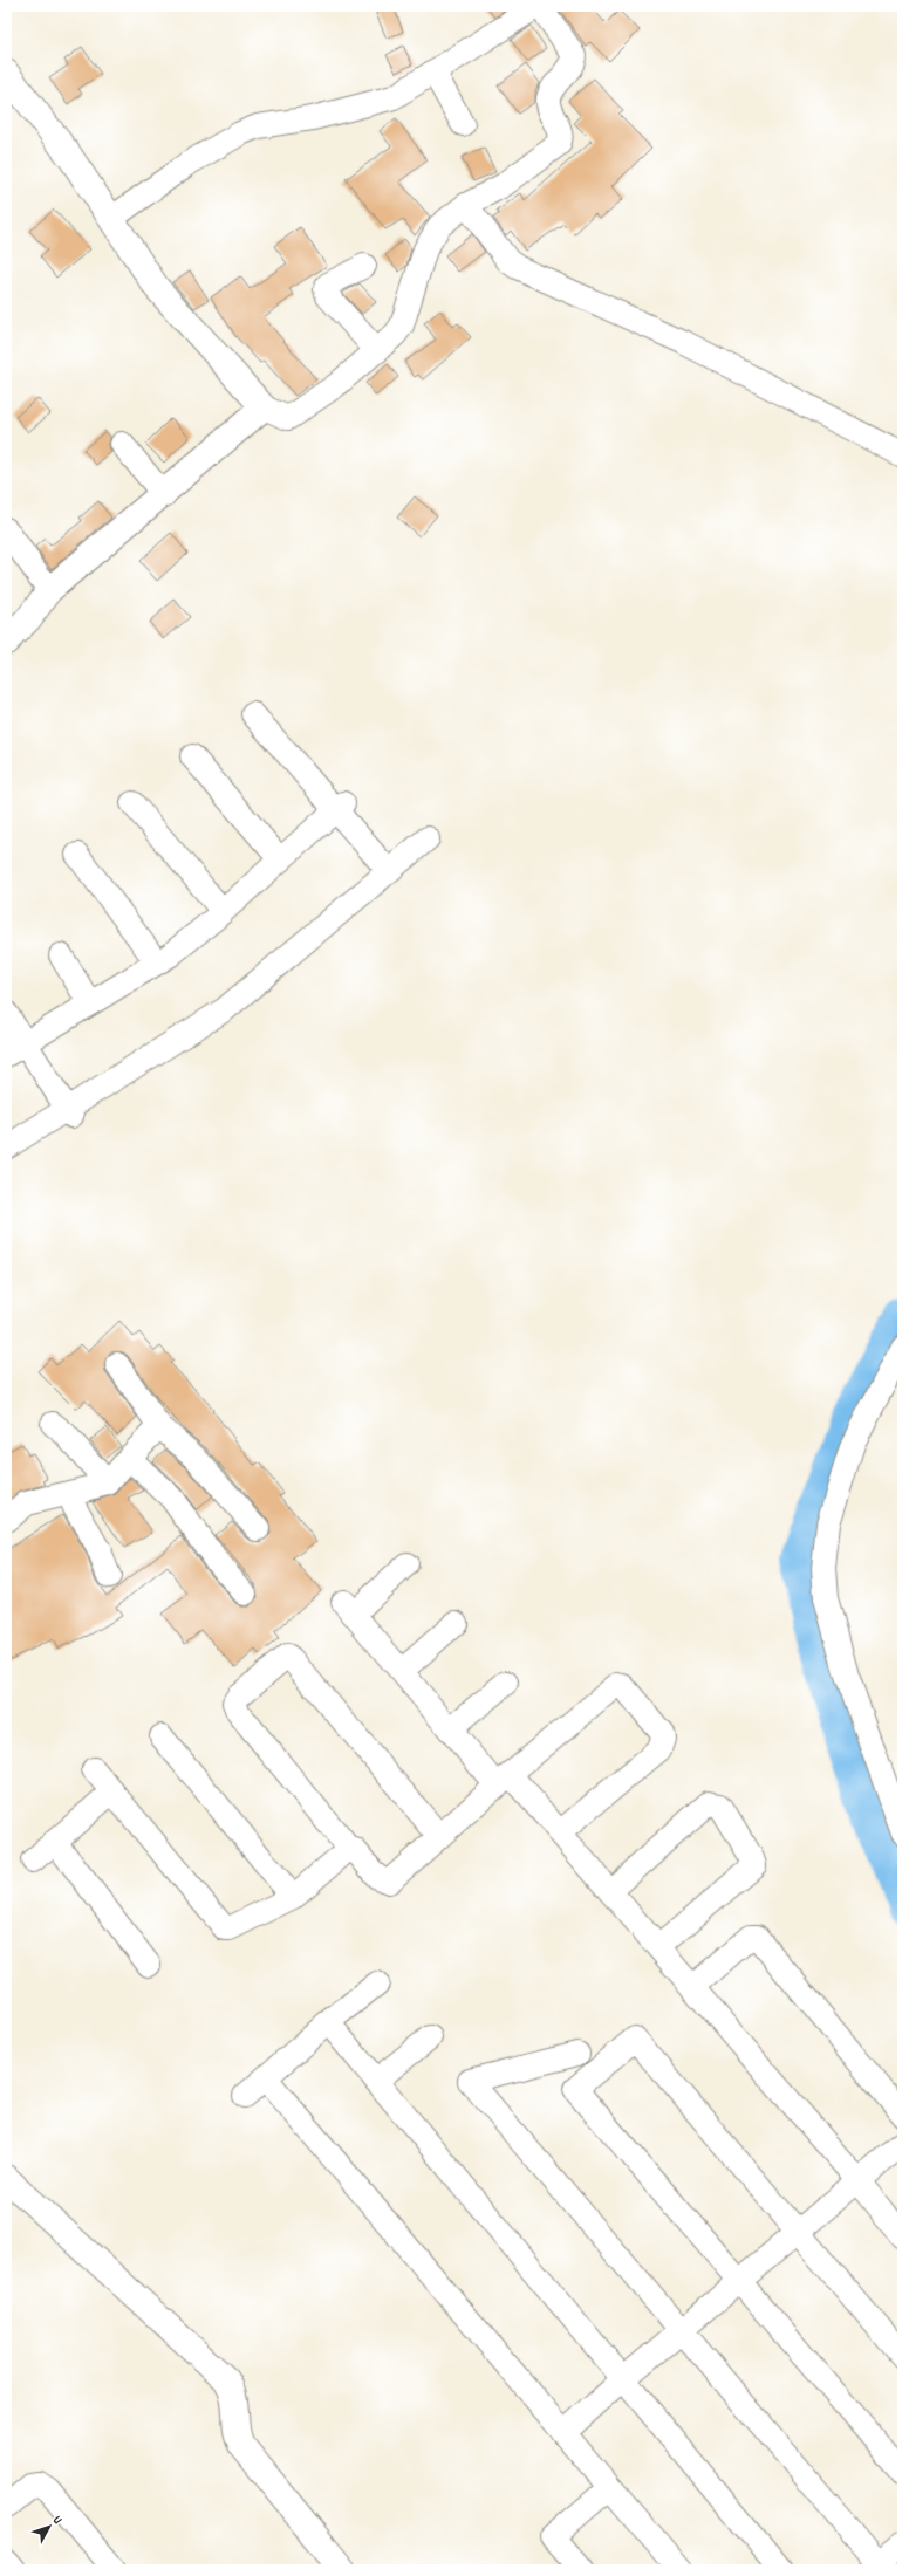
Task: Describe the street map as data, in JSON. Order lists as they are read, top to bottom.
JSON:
{
  "north": "top right"
}
